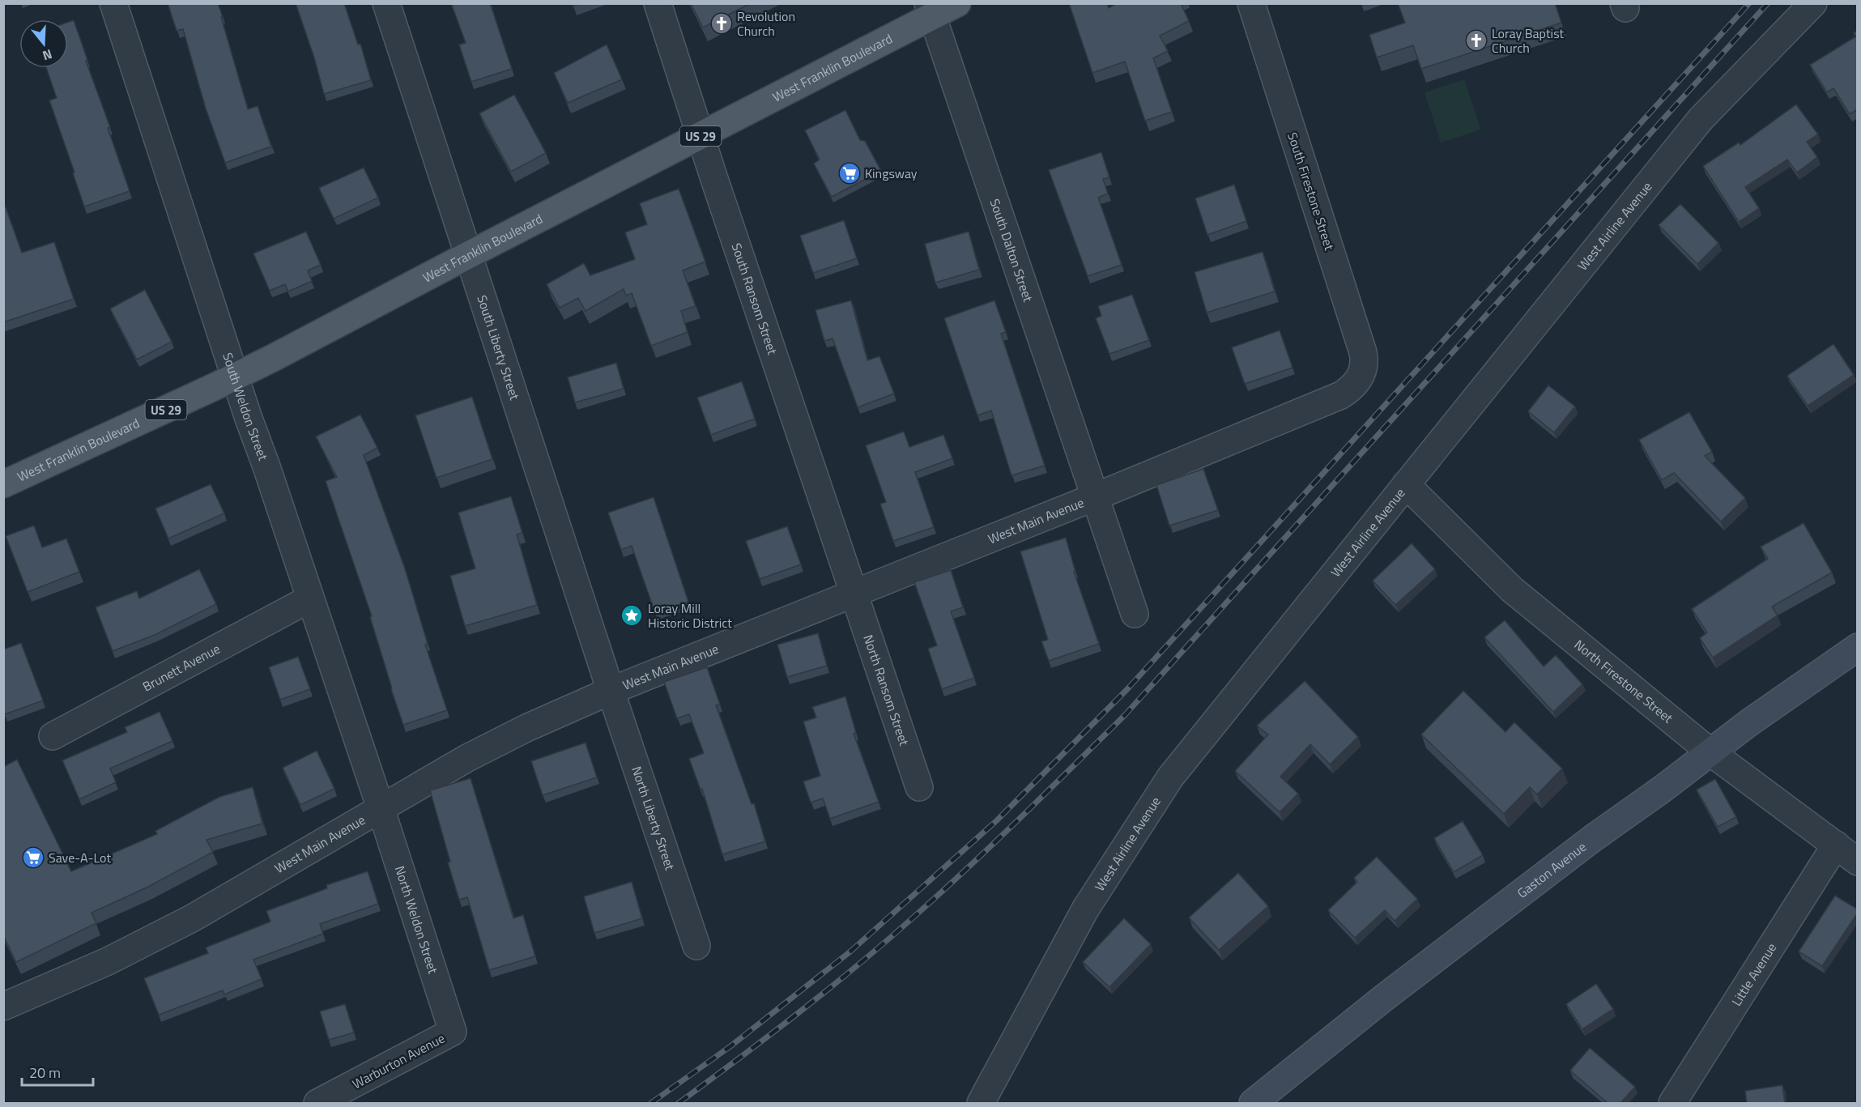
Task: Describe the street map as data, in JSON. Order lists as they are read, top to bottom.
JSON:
{
  "streets": {
    "main road": ["West Franklin Boulevard", "US 29", "Gaston Avenue"],
    "street": [
      "South Firestone Street",
      "West Airline Avenue",
      "South Dalton Street",
      "South Ransom Street",
      "South Liberty Street",
      "South Weldon Street",
      "West Main Avenue",
      "Brunett Avenue",
      "North Firestone Street",
      "North Ransom Street",
      "North Liberty Street",
      "North Weldon Street",
      "Little Avenue",
      "Warburton Avenue"
    ]
  },
  "crossings": [
    ["West Franklin Boulevard", "South Dalton Street"],
    ["West Franklin Boulevard", "South Ransom Street"],
    ["West Franklin Boulevard", "South Liberty Street"],
    ["West Franklin Boulevard", "South Weldon Street"],
    ["South Firestone Street", "West Main Avenue"],
    ["West Airline Avenue", "North Firestone Street"],
    ["South Dalton Street", "West Main Avenue"],
    ["South Ransom Street", "West Main Avenue"],
    ["South Ransom Street", "North Ransom Street"],
    ["South Liberty Street", "West Main Avenue"],
    ["South Liberty Street", "North Liberty Street"],
    ["South Weldon Street", "West Main Avenue"],
    ["South Weldon Street", "Brunett Avenue"],
    ["South Weldon Street", "North Weldon Street"],
    ["West Main Avenue", "North Ransom Street"],
    ["West Main Avenue", "North Liberty Street"],
    ["West Main Avenue", "North Weldon Street"],
    ["North Firestone Street", "Gaston Avenue"],
    ["North Firestone Street", "Little Avenue"],
    ["North Weldon Street", "Warburton Avenue"]
  ],
  "places": {
    "church": ["Revolution Church", "Loray Baptist Church"],
    "supermarket": ["Kingsway", "Save-A-Lot"],
    "place": ["Loray Mill Historic District"]
  },
  "scale_bar": "20 m",
  "north": "bottom"
}
